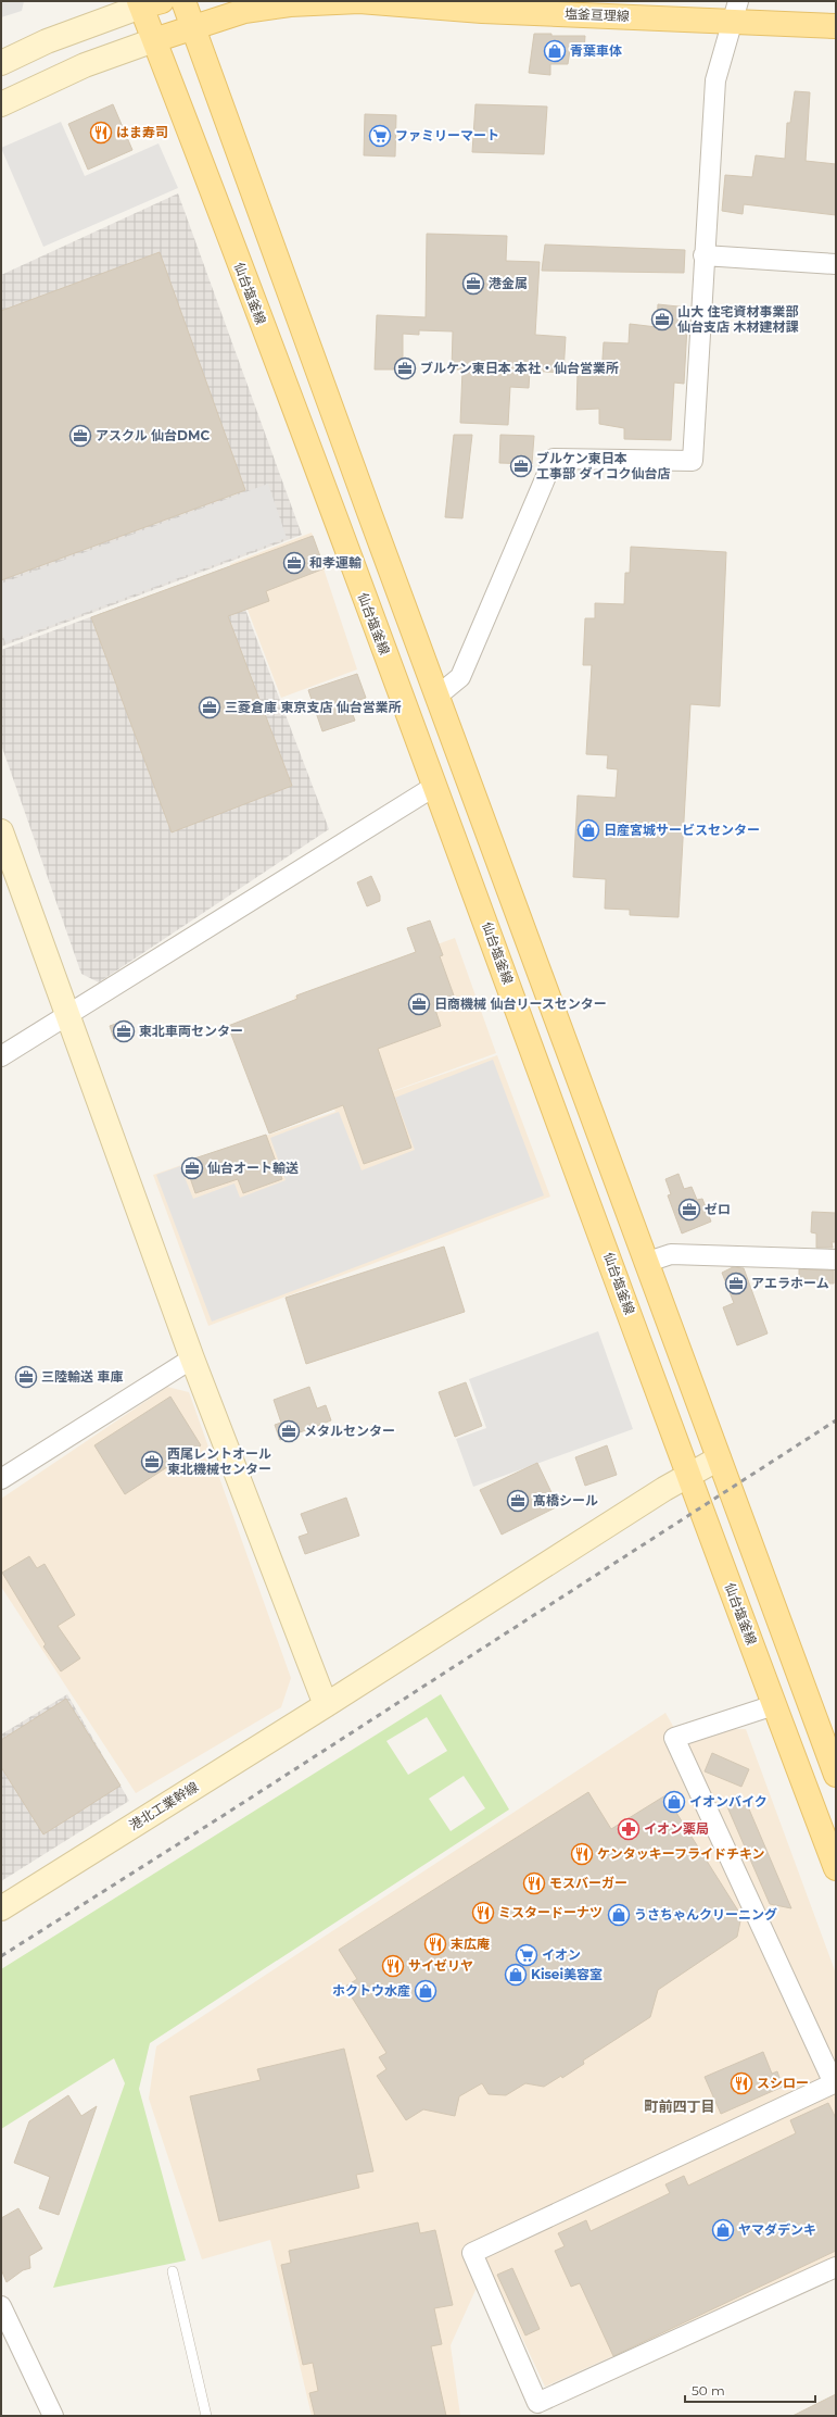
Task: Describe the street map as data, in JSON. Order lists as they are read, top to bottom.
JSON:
{
  "streets": {
    "main road": ["塩釜亘理線", "仙台塩釜線"],
    "street": ["港北工業幹線"]
  },
  "crossings": [
    ["塩釜亘理線", "仙台塩釜線"],
    ["仙台塩釜線", "港北工業幹線"]
  ],
  "districts": ["町前四丁目"],
  "places": {
    "shop": [
      "青葉車体",
      "日産宮城サービスセンター",
      "イオンバイク",
      "うさちゃんクリーニング",
      "Kisei美容室",
      "ホクトウ水産",
      "ヤマダデンキ"
    ],
    "restaurant": [
      "はま寿司",
      "ケンタッキーフライドチキン",
      "モスバーガー",
      "ミスタードーナツ",
      "末広庵",
      "サイゼリヤ",
      "スシロー"
    ],
    "supermarket": ["ファミリーマート", "イオン"],
    "office": [
      "港金属",
      "山大 住宅資材事業部 仙台支店 木材建材課",
      "ブルケン東日本 本社・仙台営業所",
      "アスクル 仙台DMC",
      "ブルケン東日本 工事部 ダイコク仙台店",
      "和孝運輸",
      "三菱倉庫 東京支店 仙台営業所",
      "日商機械 仙台リースセンター",
      "東北車両センター",
      "仙台オート輸送",
      "ゼロ",
      "アエラホーム",
      "三陸輸送 車庫",
      "メタルセンター",
      "西尾レントオール 東北機械センター",
      "髙橋シール"
    ],
    "pharmacy": ["イオン薬局"]
  },
  "scale_bar": "50 m"
}
